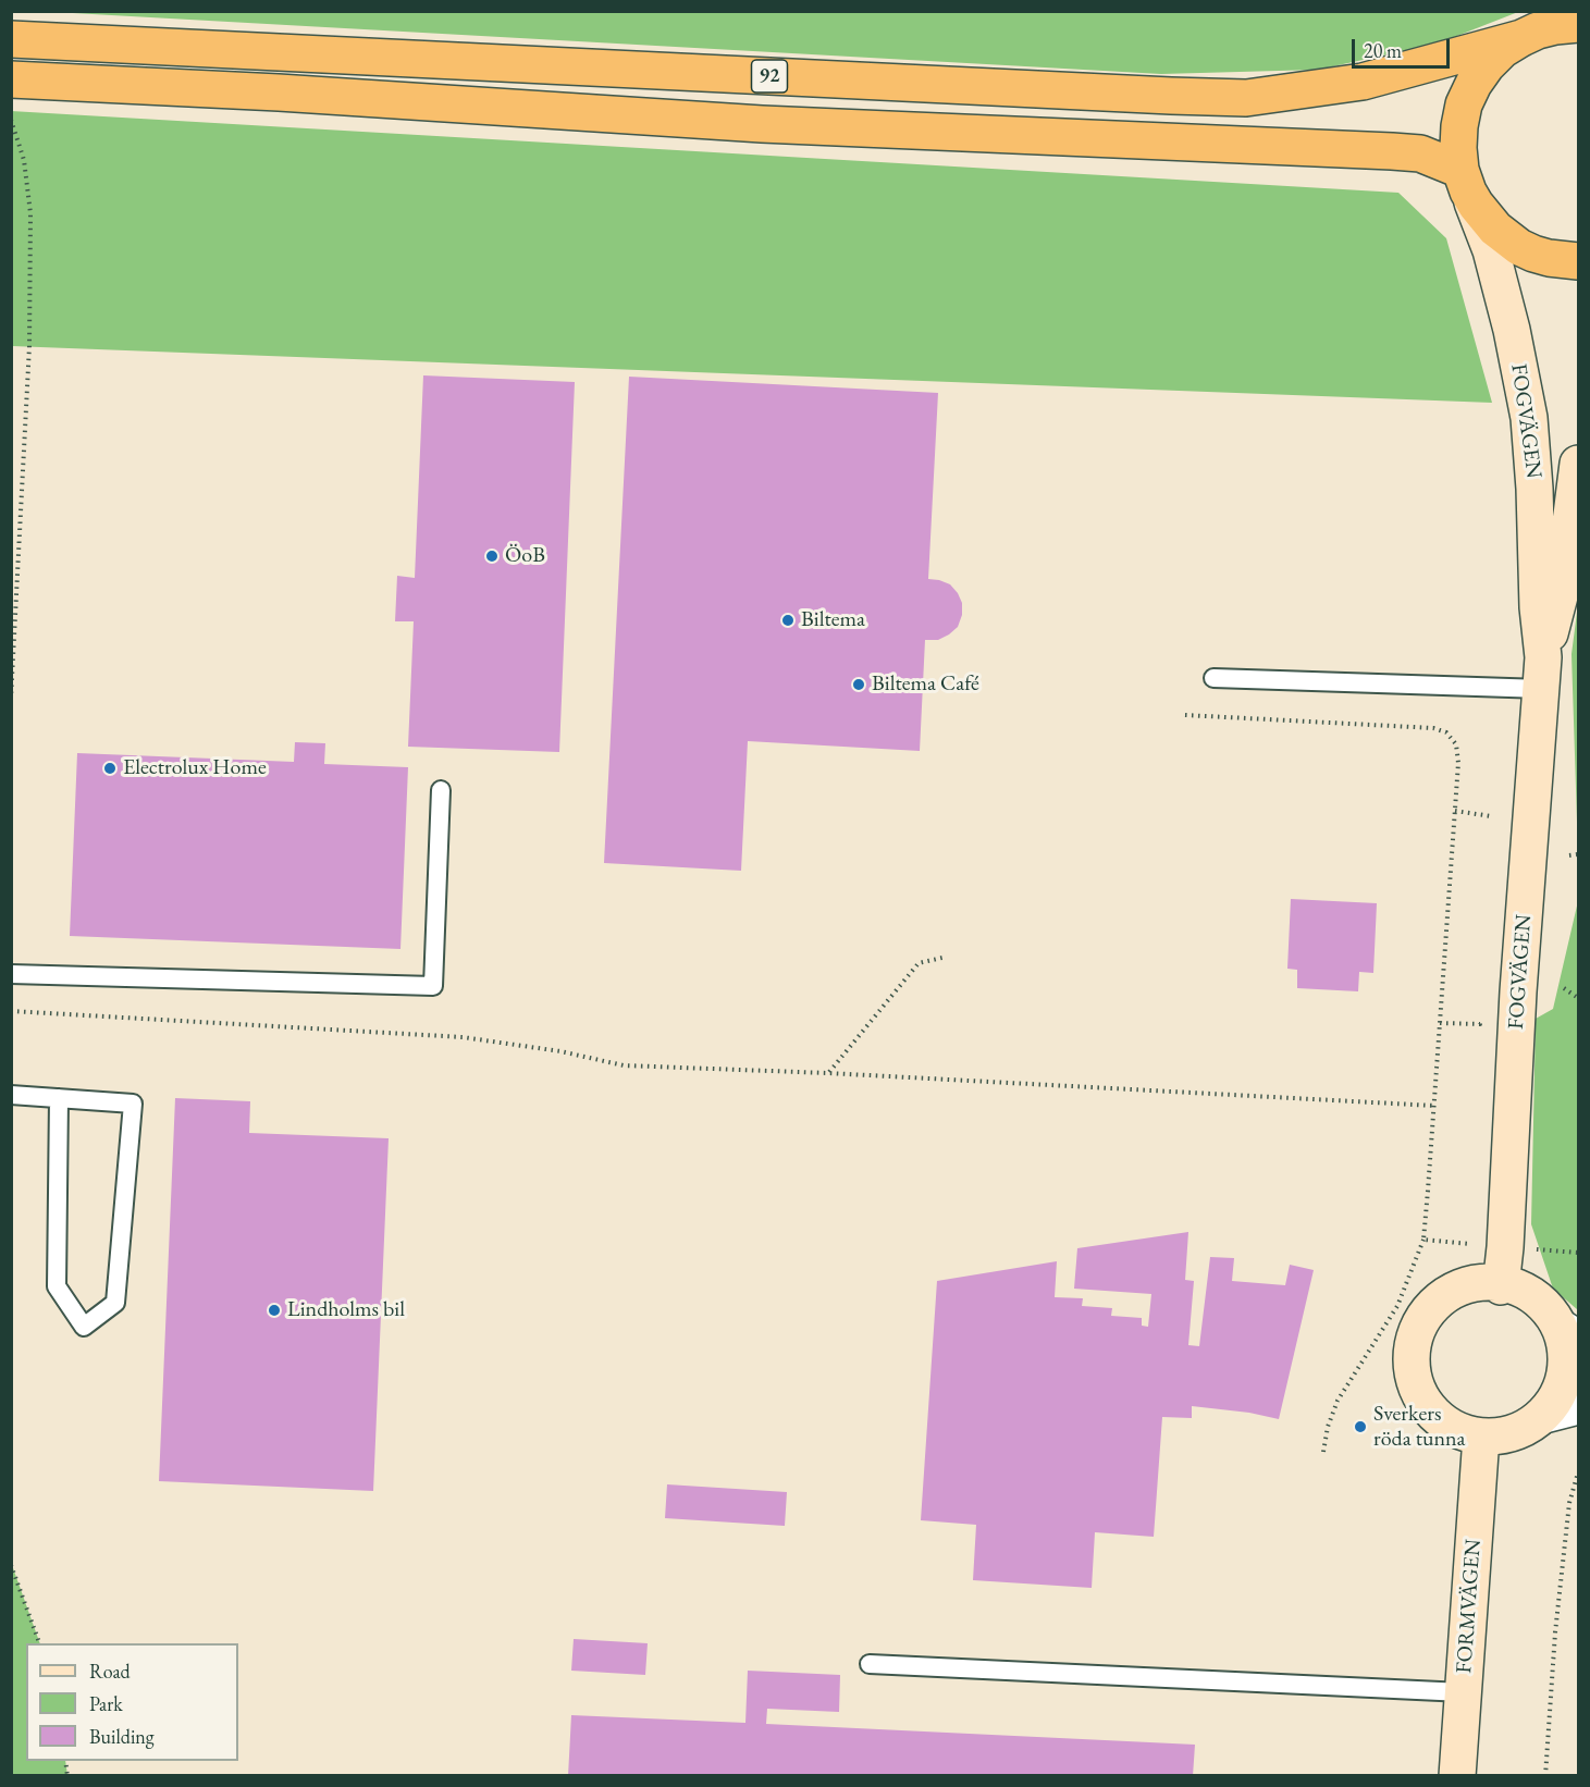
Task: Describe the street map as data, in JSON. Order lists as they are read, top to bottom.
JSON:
{
  "streets": {
    "highway": ["92"],
    "street": ["FOGVÄGEN", "FORMVÄGEN"]
  },
  "crossings": [
    ["92", "FOGVÄGEN"],
    ["FOGVÄGEN", "FORMVÄGEN"]
  ],
  "places": [
    "ÖoB",
    "Biltema",
    "Biltema Café",
    "Electrolux Home",
    "Lindholms bil",
    "Sverkers röda tunna"
  ],
  "legend": ["Road", "Park", "Building"],
  "scale_bar": "20 m"
}
